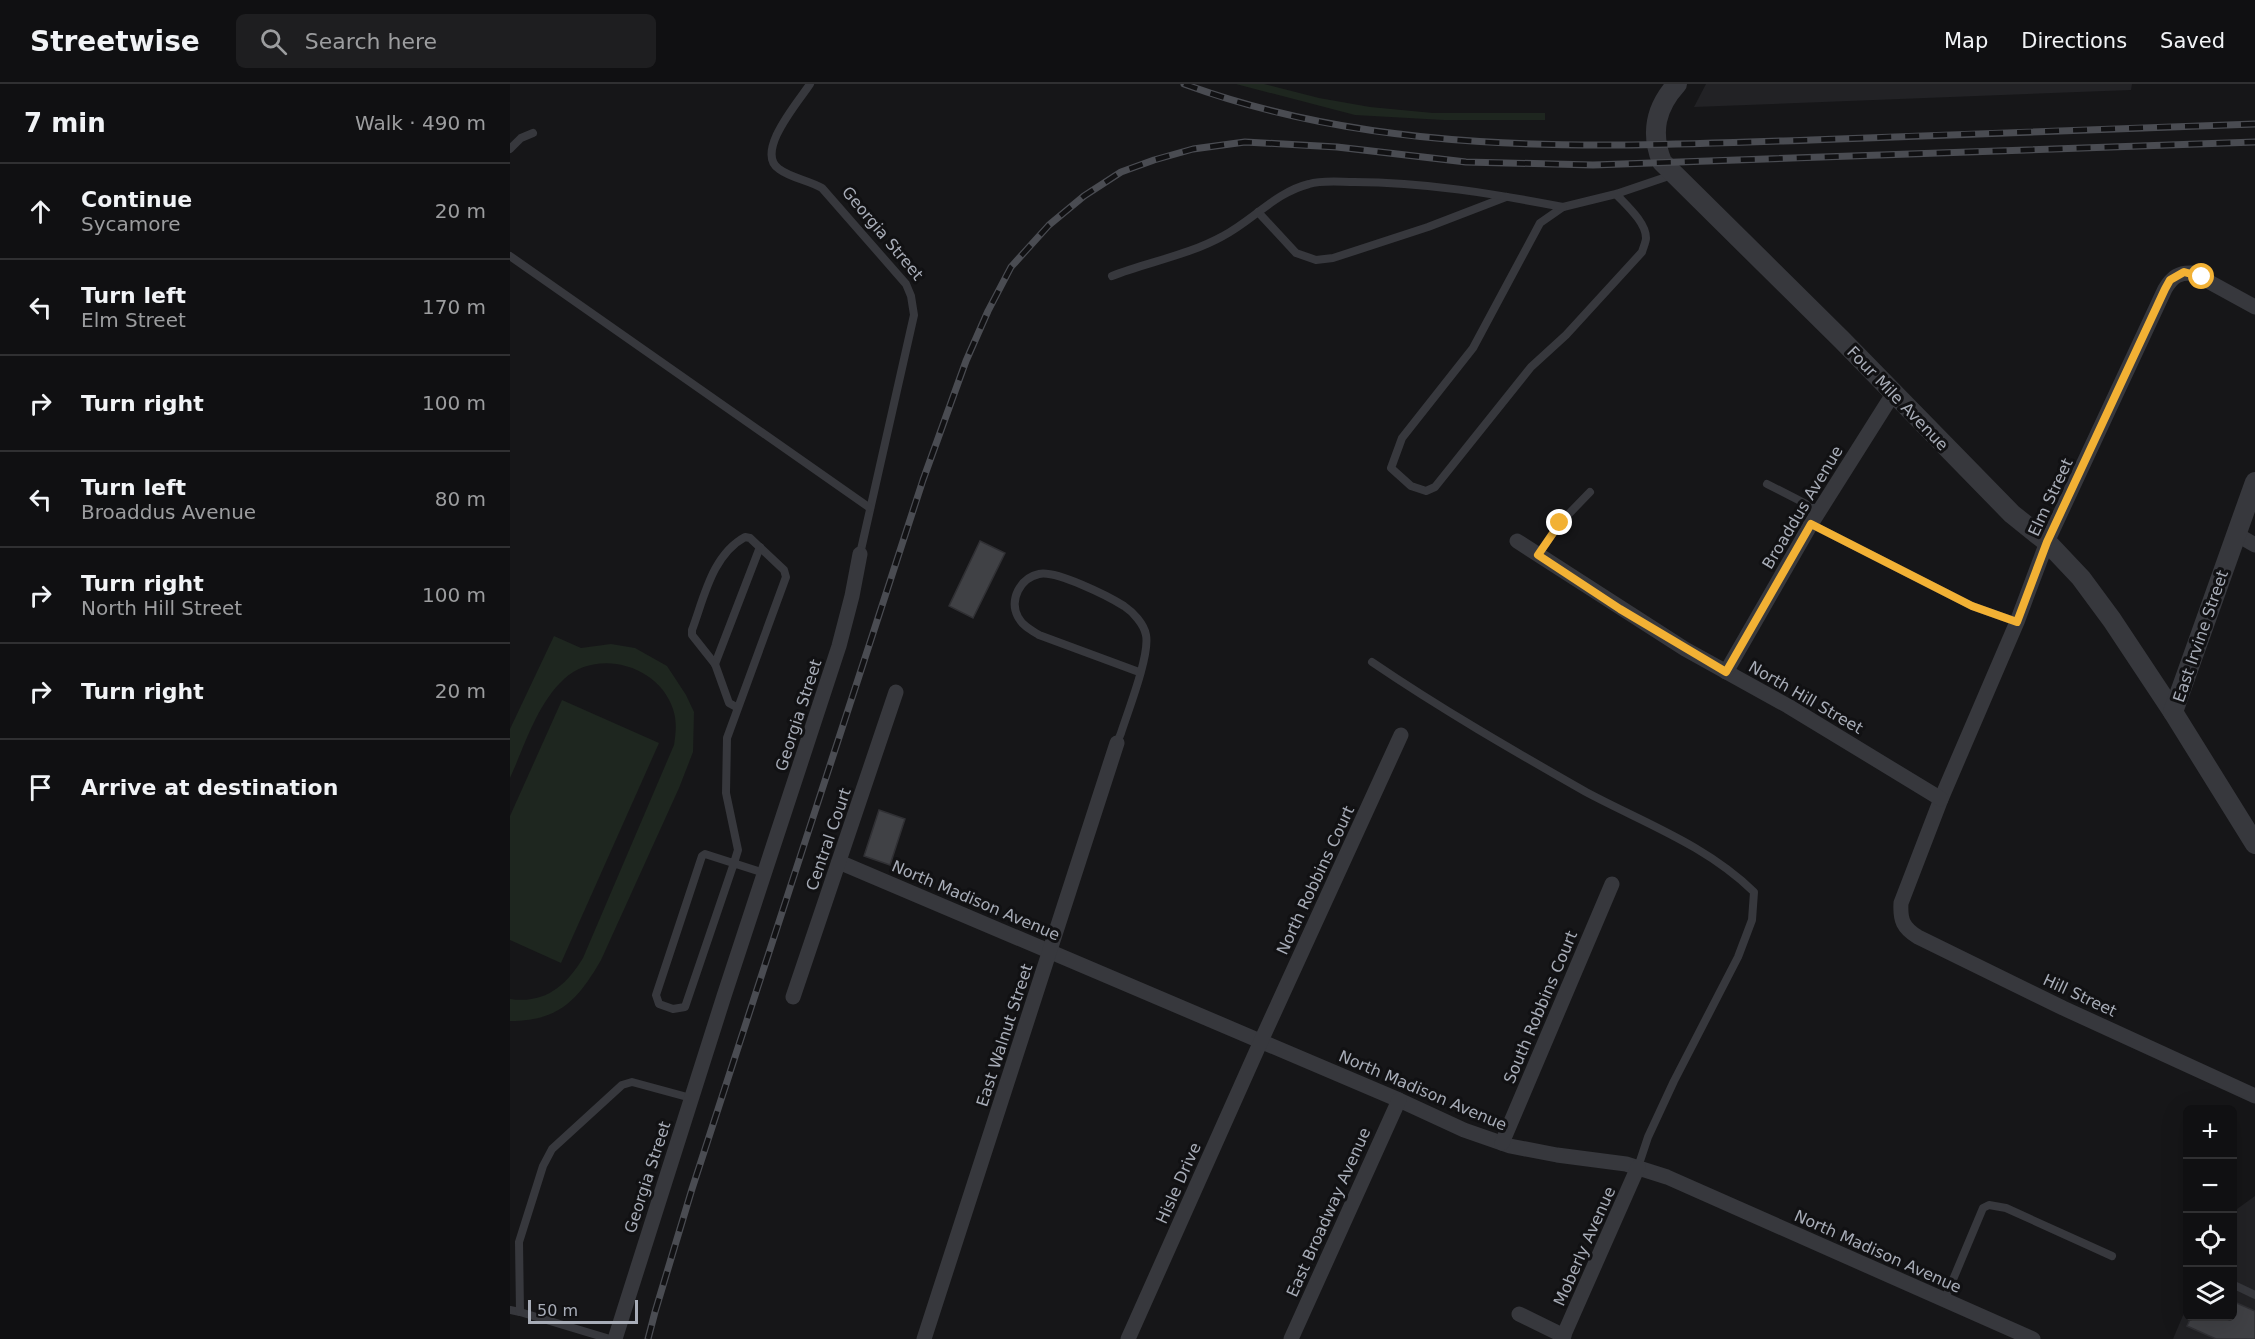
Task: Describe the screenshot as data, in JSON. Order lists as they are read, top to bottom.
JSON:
{
  "streets": {
    "street": [
      "Georgia Street",
      "Four Mile Avenue",
      "Elm Street",
      "Broaddus Avenue",
      "East Irvine Street",
      "North Hill Street",
      "Central Court",
      "North Robbins Court",
      "North Madison Avenue",
      "Hill Street",
      "South Robbins Court",
      "East Walnut Street",
      "Hisle Drive",
      "East Broadway Avenue",
      "Moberly Avenue"
    ]
  },
  "crossings": [
    ["Four Mile Avenue", "Elm Street"],
    ["Four Mile Avenue", "Broaddus Avenue"],
    ["Four Mile Avenue", "East Irvine Street"],
    ["Elm Street", "North Hill Street"],
    ["Elm Street", "Hill Street"],
    ["Broaddus Avenue", "North Hill Street"],
    ["North Hill Street", "Hill Street"],
    ["Central Court", "North Madison Avenue"],
    ["North Robbins Court", "North Madison Avenue"],
    ["North Robbins Court", "Hisle Drive"],
    ["North Madison Avenue", "South Robbins Court"],
    ["North Madison Avenue", "East Walnut Street"],
    ["North Madison Avenue", "Hisle Drive"],
    ["North Madison Avenue", "East Broadway Avenue"],
    ["North Madison Avenue", "Moberly Avenue"]
  ],
  "scale_bar": "50 m",
  "page": {
    "header": "Streetwise",
    "search": "Search here",
    "nav": ["Map", "Directions", "Saved"],
    "heading": ["7 min", "Walk · 490 m"],
    "list": [
      ["Continue", "Sycamore", "20 m"],
      ["Turn left", "Elm Street", "170 m"],
      ["Turn right", "100 m"],
      ["Turn left", "Broaddus Avenue", "80 m"],
      ["Turn right", "North Hill Street", "100 m"],
      ["Turn right", "20 m"],
      "Arrive at destination"
    ],
    "map_buttons": ["+", "−"],
    "scale": "50 m"
  }
}
